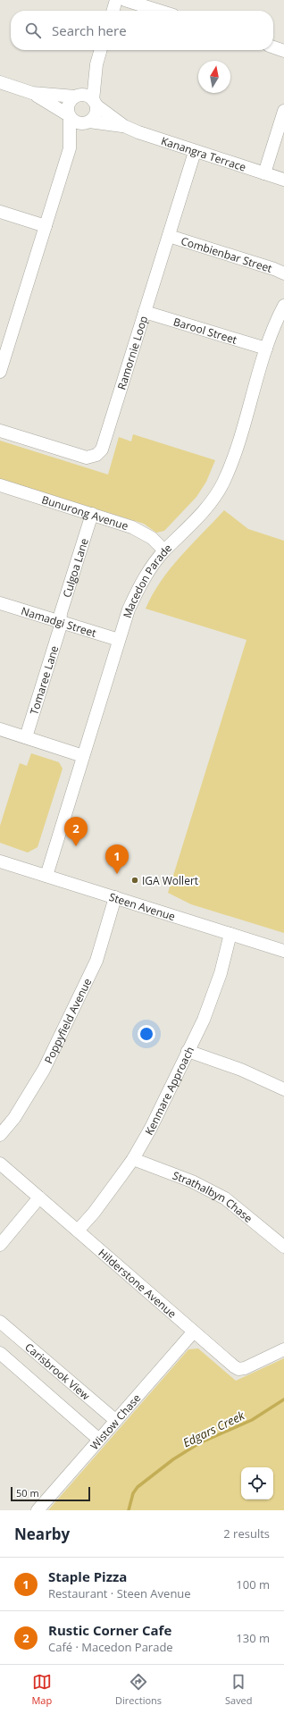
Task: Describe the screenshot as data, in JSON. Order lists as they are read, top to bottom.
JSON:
{
  "streets": {
    "street": [
      "Kanangra Terrace",
      "Combienbar Street",
      "Barool Street",
      "Ramornie Loop",
      "Bunurong Avenue",
      "Culgoa Lane",
      "Macedon Parade",
      "Namadgi Street",
      "Tomaree Lane",
      "Steen Avenue",
      "Poppyfield Avenue",
      "Kenmare Approach",
      "Strathalbyn Chase",
      "Hilderstone Avenue",
      "Carisbrook View",
      "Wistow Chase"
    ]
  },
  "crossings": [
    ["Kanangra Terrace", "Ramornie Loop"],
    ["Combienbar Street", "Ramornie Loop"],
    ["Barool Street", "Ramornie Loop"],
    ["Barool Street", "Macedon Parade"],
    ["Bunurong Avenue", "Culgoa Lane"],
    ["Bunurong Avenue", "Macedon Parade"],
    ["Culgoa Lane", "Namadgi Street"],
    ["Culgoa Lane", "Tomaree Lane"],
    ["Macedon Parade", "Namadgi Street"],
    ["Macedon Parade", "Steen Avenue"],
    ["Namadgi Street", "Tomaree Lane"],
    ["Steen Avenue", "Poppyfield Avenue"],
    ["Steen Avenue", "Kenmare Approach"],
    ["Kenmare Approach", "Strathalbyn Chase"],
    ["Kenmare Approach", "Hilderstone Avenue"],
    ["Hilderstone Avenue", "Wistow Chase"],
    ["Carisbrook View", "Wistow Chase"]
  ],
  "water": ["Edgars Creek"],
  "places": ["IGA Wollert"],
  "scale_bar": "50 m",
  "north": "top",
  "page": {
    "search": "Search here",
    "pins": ["2", "1"],
    "scale": "50 m",
    "heading": ["Nearby", "2 results"],
    "list": [
      {
        "mark": "1",
        "name": "Staple Pizza",
        "note": "Restaurant · Steen Avenue",
        "value": "100 m"
      },
      {
        "mark": "2",
        "name": "Rustic Corner Cafe",
        "note": "Café · Macedon Parade",
        "value": "130 m"
      }
    ],
    "nav": ["Map", "Directions", "Saved"]
  }
}
